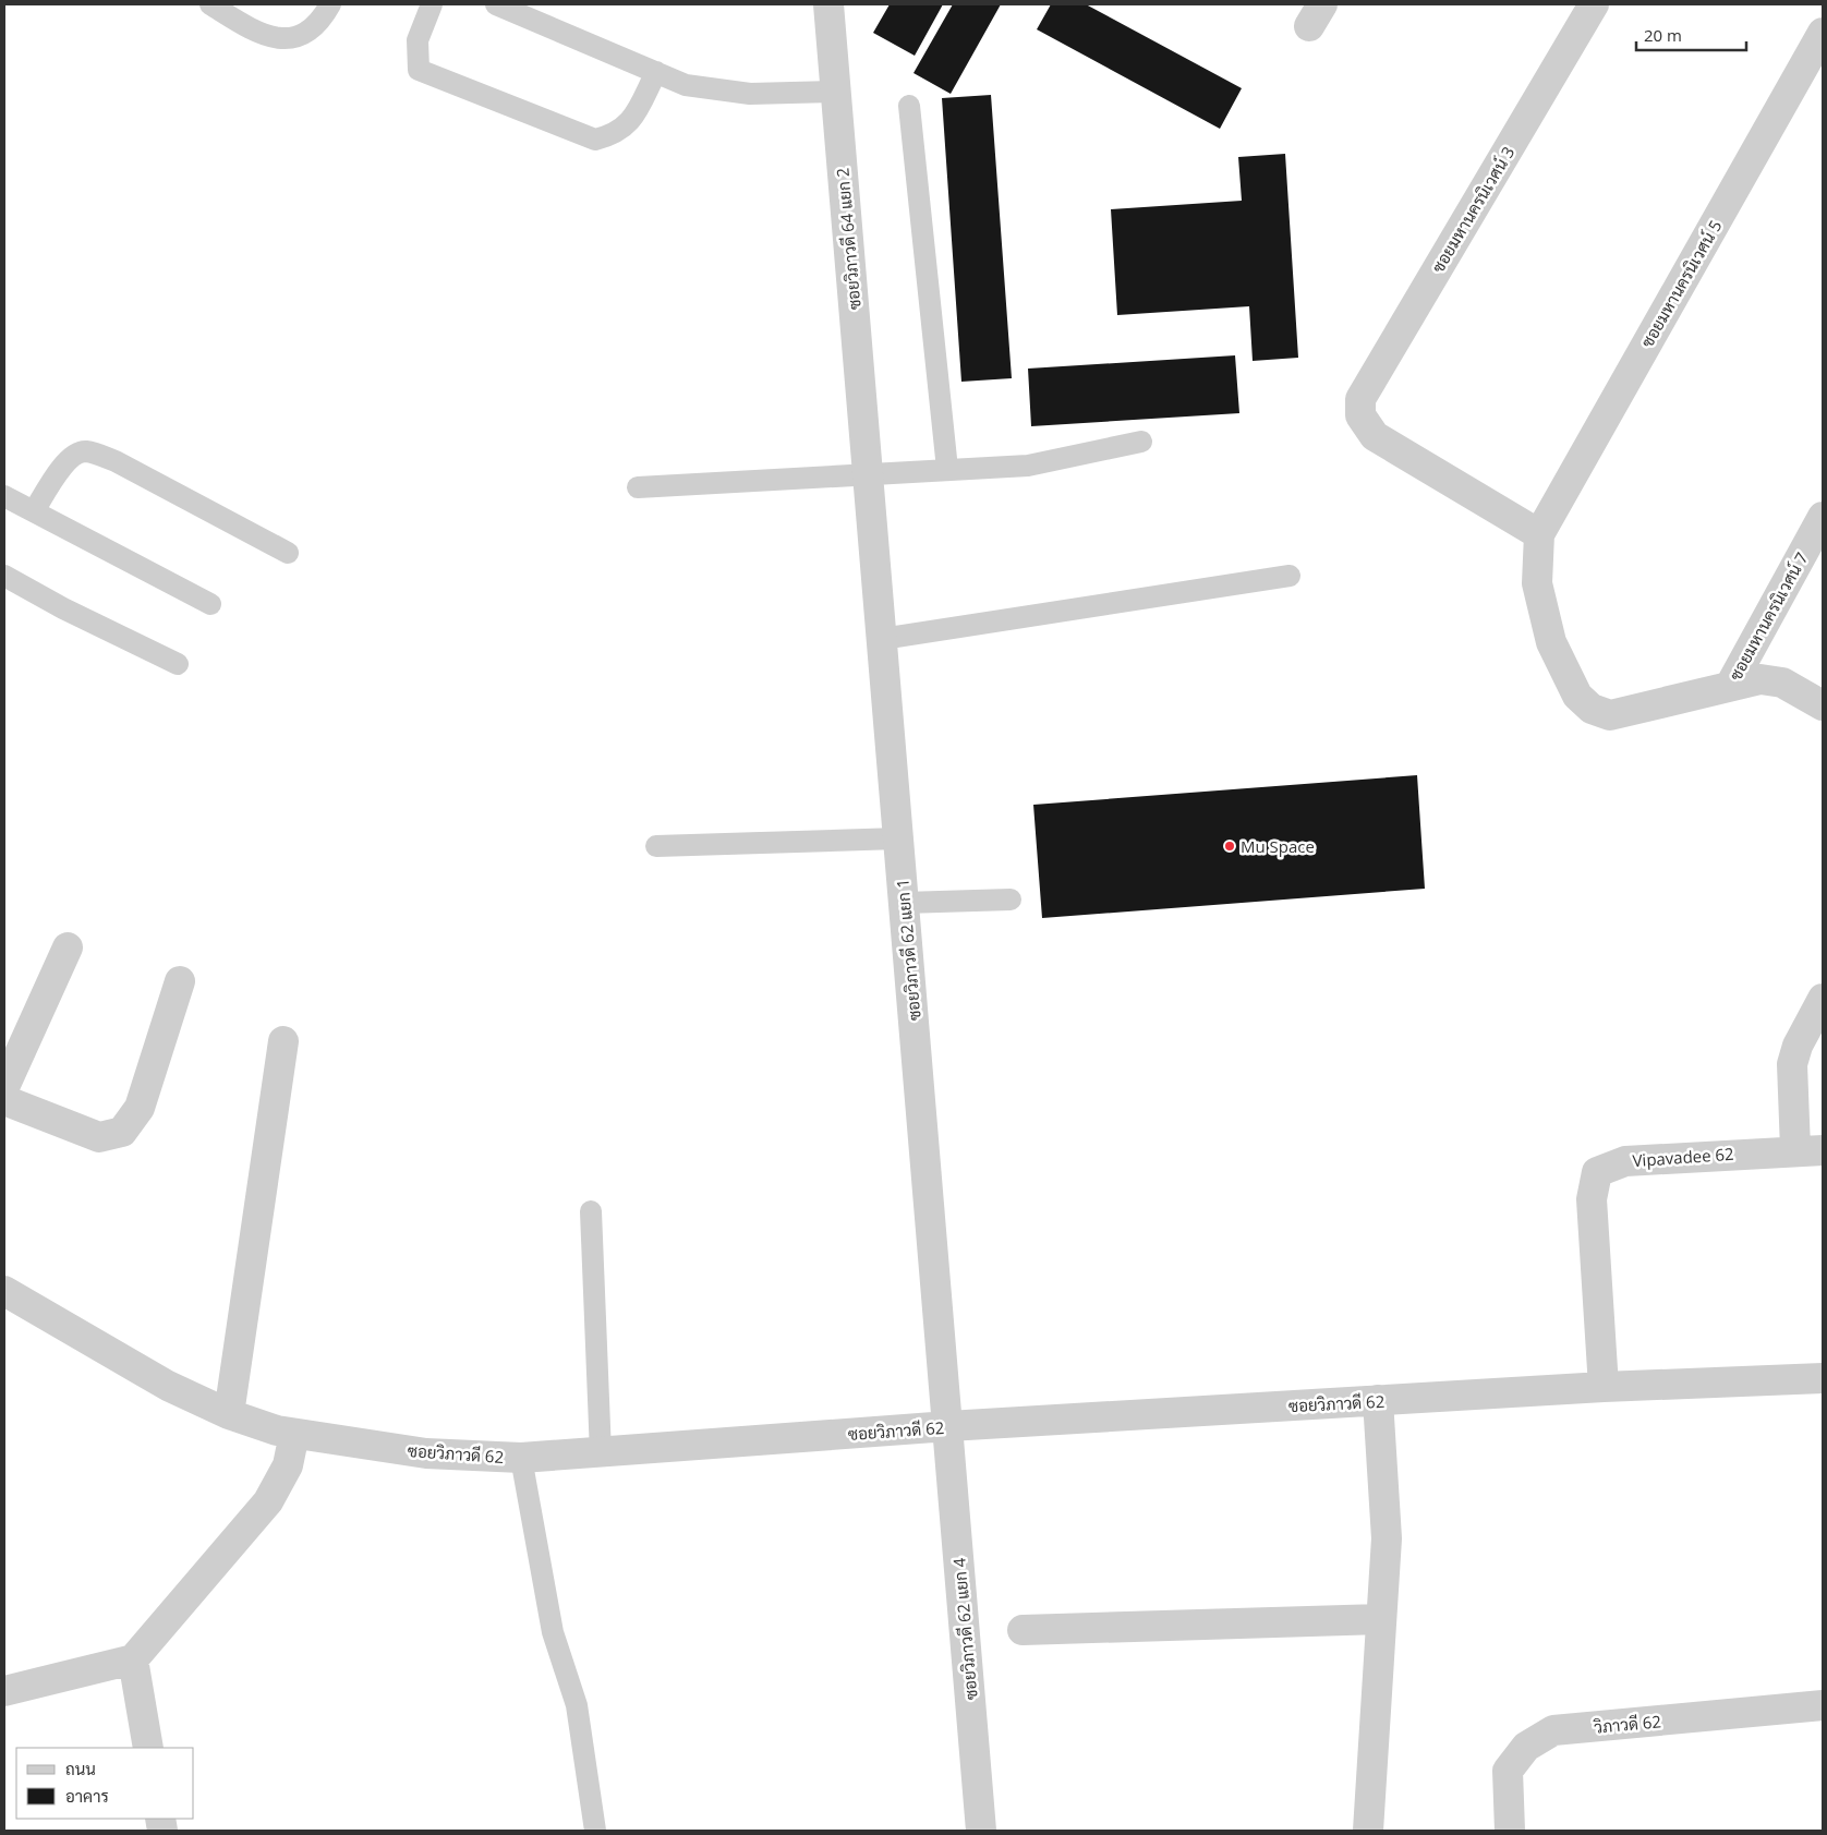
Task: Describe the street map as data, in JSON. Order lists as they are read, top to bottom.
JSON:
{
  "streets": {
    "street": [
      "ซอยมหานครนิเวศน์ 3",
      "ซอยวิภาวดี 64 แยก 2",
      "ซอยมหานครนิเวศน์ 5",
      "ซอยมหานครนิเวศน์ 7",
      "ซอยวิภาวดี 62 แยก 1",
      "Vipavadee 62",
      "ซอยวิภาวดี 62",
      "ซอยวิภาวดี 62 แยก 4",
      "วิภาวดี 62"
    ]
  },
  "crossings": [
    ["ซอยมหานครนิเวศน์ 3", "ซอยมหานครนิเวศน์ 5"],
    ["ซอยวิภาวดี 64 แยก 2", "ซอยวิภาวดี 62 แยก 1"],
    ["ซอยวิภาวดี 62 แยก 1", "ซอยวิภาวดี 62"],
    ["ซอยวิภาวดี 62 แยก 1", "ซอยวิภาวดี 62 แยก 4"],
    ["Vipavadee 62", "ซอยวิภาวดี 62"],
    ["ซอยวิภาวดี 62", "ซอยวิภาวดี 62 แยก 4"]
  ],
  "places": ["Mu Space"],
  "legend": ["ถนน", "อาคาร"],
  "scale_bar": "20 m"
}
